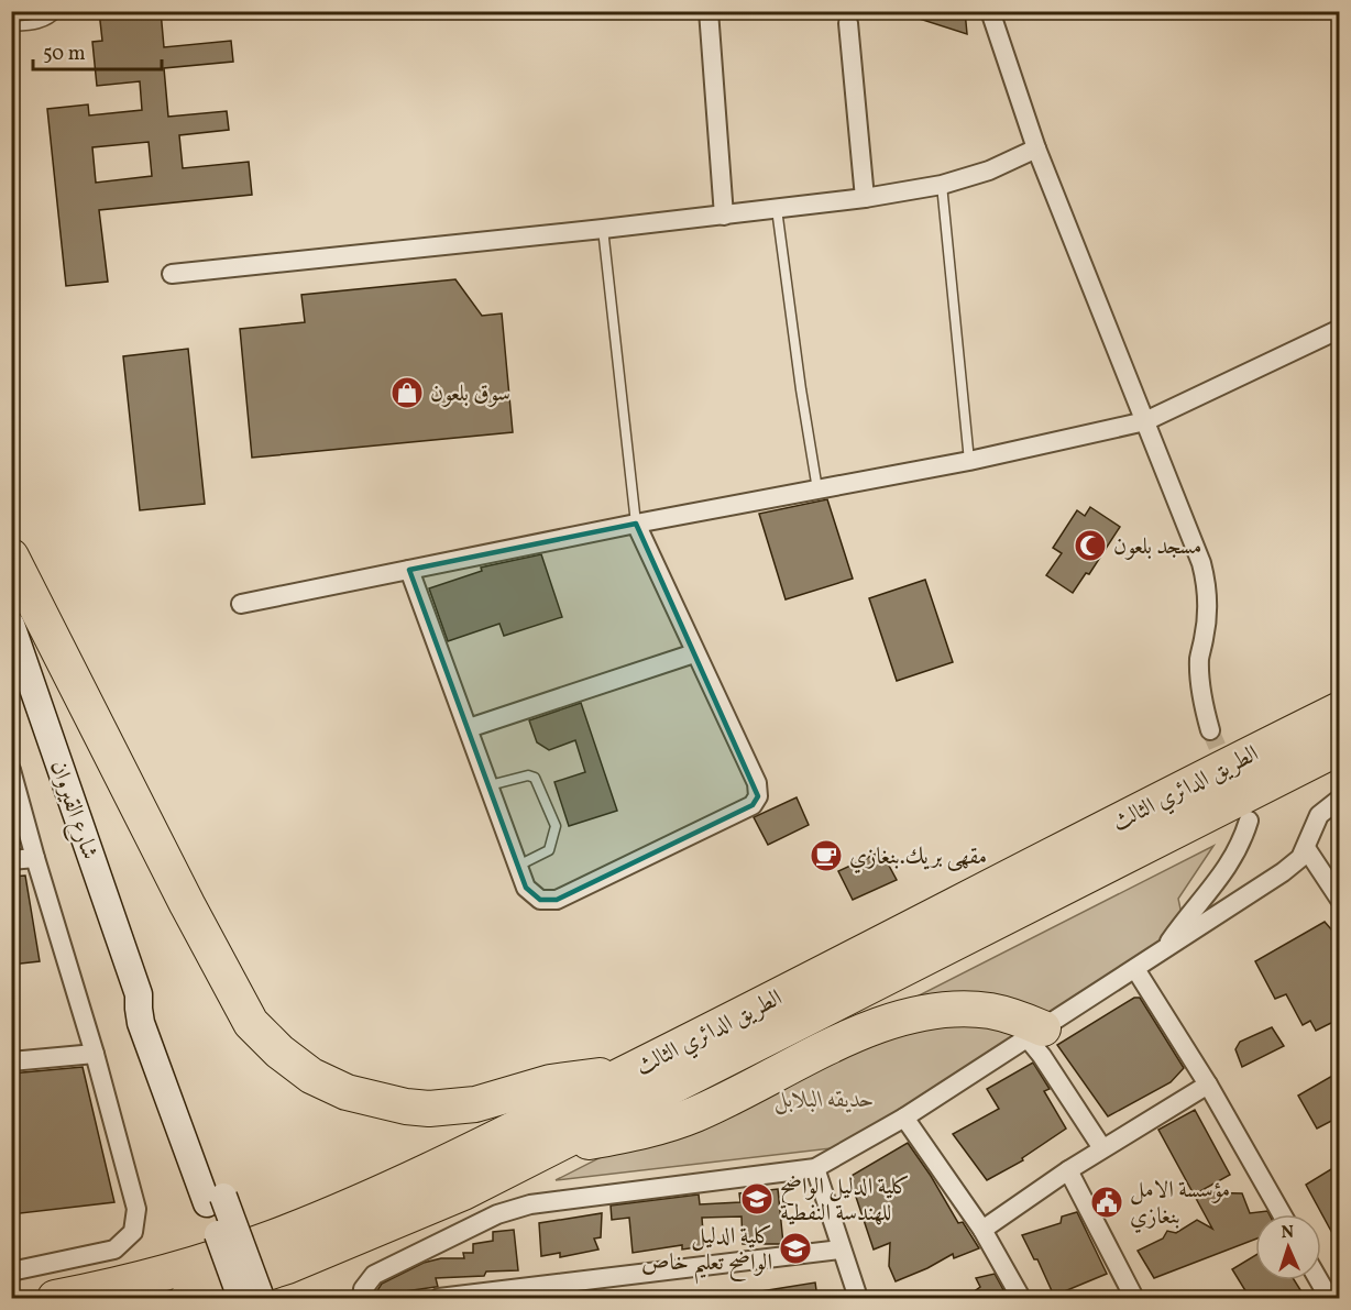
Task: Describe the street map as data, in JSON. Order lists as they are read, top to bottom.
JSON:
{
  "streets": {
    "highway": ["الطريق الدائري الثالث"],
    "main road": ["شارع القيروان"]
  },
  "parks": ["حديقه البلابل"],
  "places": {
    "shop": ["سوق بلعون"],
    "mosque": ["مسجد بلعون"],
    "cafe": ["مقهى بريك.بنغازي"],
    "school or university": ["كلية الدليل الواضح للهندسة النفطية", "كلية الدليل الواضح تعليم خاص"],
    "public building": ["مؤسسة الامل بنغازي"]
  },
  "scale_bar": "50 m",
  "north": "top"
}
